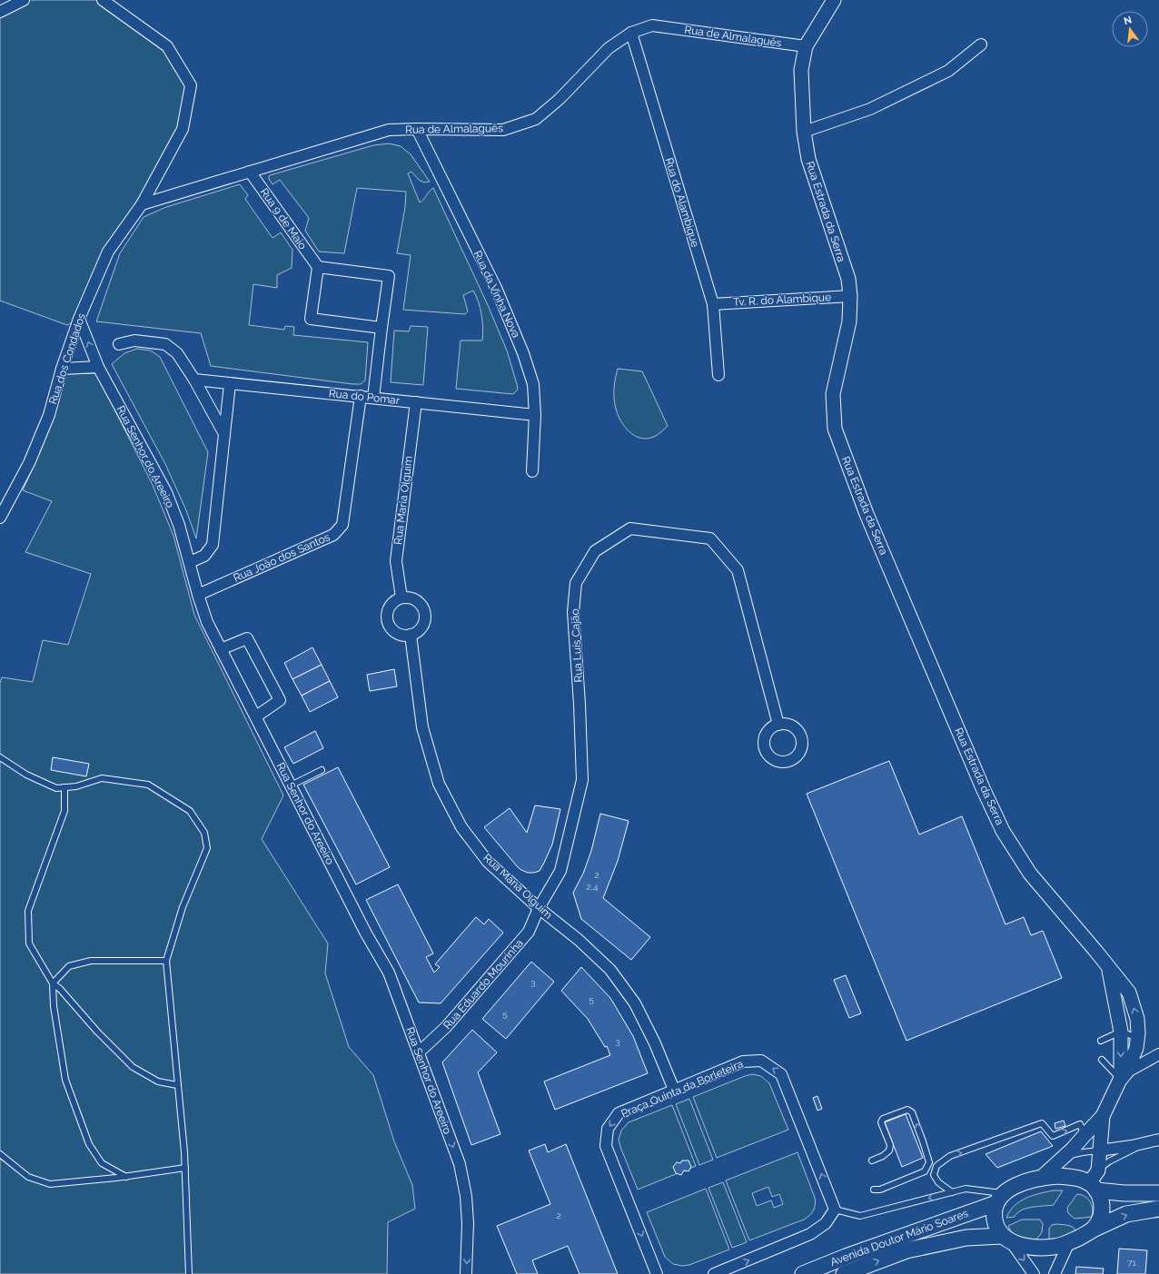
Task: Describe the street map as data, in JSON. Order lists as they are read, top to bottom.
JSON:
{
  "streets": {
    "main road": ["Avenida Doutor Mário Soares"],
    "street": [
      "Rua de Almalaguês",
      "Rua do Alambique",
      "Rua Estrada da Serra",
      "Rua 9 de Maio",
      "Rua da Vinha Nova",
      "Tv. R. do Alambique",
      "Rua dos Condados",
      "Rua do Pomar",
      "Rua Senhor do Areeiro",
      "Rua Maria Olguim",
      "Rua João dos Santos",
      "Rua Luís Cajão",
      "Rua Eduardo Mourinha",
      "Praça Quinta da Borleteira"
    ]
  },
  "crossings": [
    ["Rua de Almalaguês", "Rua do Alambique"],
    ["Rua de Almalaguês", "Rua Estrada da Serra"],
    ["Rua de Almalaguês", "Rua 9 de Maio"],
    ["Rua de Almalaguês", "Rua da Vinha Nova"],
    ["Rua de Almalaguês", "Rua dos Condados"],
    ["Rua do Alambique", "Tv. R. do Alambique"],
    ["Rua Estrada da Serra", "Tv. R. do Alambique"],
    ["Rua da Vinha Nova", "Rua do Pomar"],
    ["Rua dos Condados", "Rua Senhor do Areeiro"],
    ["Rua do Pomar", "Rua Maria Olguim"],
    ["Rua do Pomar", "Rua João dos Santos"],
    ["Rua Senhor do Areeiro", "Rua João dos Santos"],
    ["Rua Senhor do Areeiro", "Rua Eduardo Mourinha"],
    ["Rua Maria Olguim", "Rua Luís Cajão"],
    ["Rua Maria Olguim", "Rua Eduardo Mourinha"],
    ["Rua Maria Olguim", "Praça Quinta da Borleteira"],
    ["Rua Luís Cajão", "Rua Eduardo Mourinha"]
  ],
  "house_numbers": [
    "2",
    "2,4",
    "3",
    "5",
    "5",
    "3",
    "2",
    "71"
  ],
  "north": "top"
}
